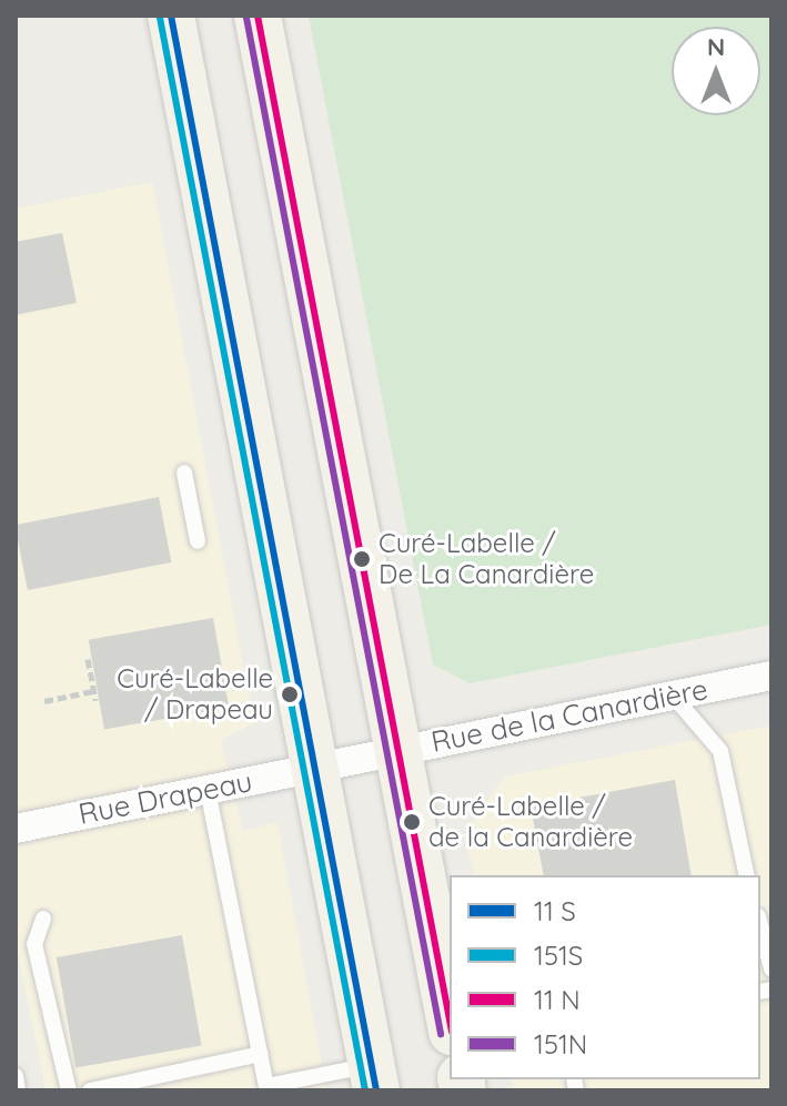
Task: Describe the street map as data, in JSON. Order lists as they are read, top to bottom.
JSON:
{
  "streets": {
    "street": ["Rue de la Canardière", "Rue Drapeau"]
  },
  "crossings": [
    ["Rue de la Canardière", "Rue Drapeau"]
  ],
  "places": ["Curé-Labelle / De La Canardière", "Curé-Labelle / Drapeau", "Curé-Labelle / de la Canardière"],
  "lines": ["transit line 151S", "transit line 151N"],
  "legend": [
    "11 S",
    "151S",
    "11 N",
    "151N"
  ],
  "north": "top"
}
